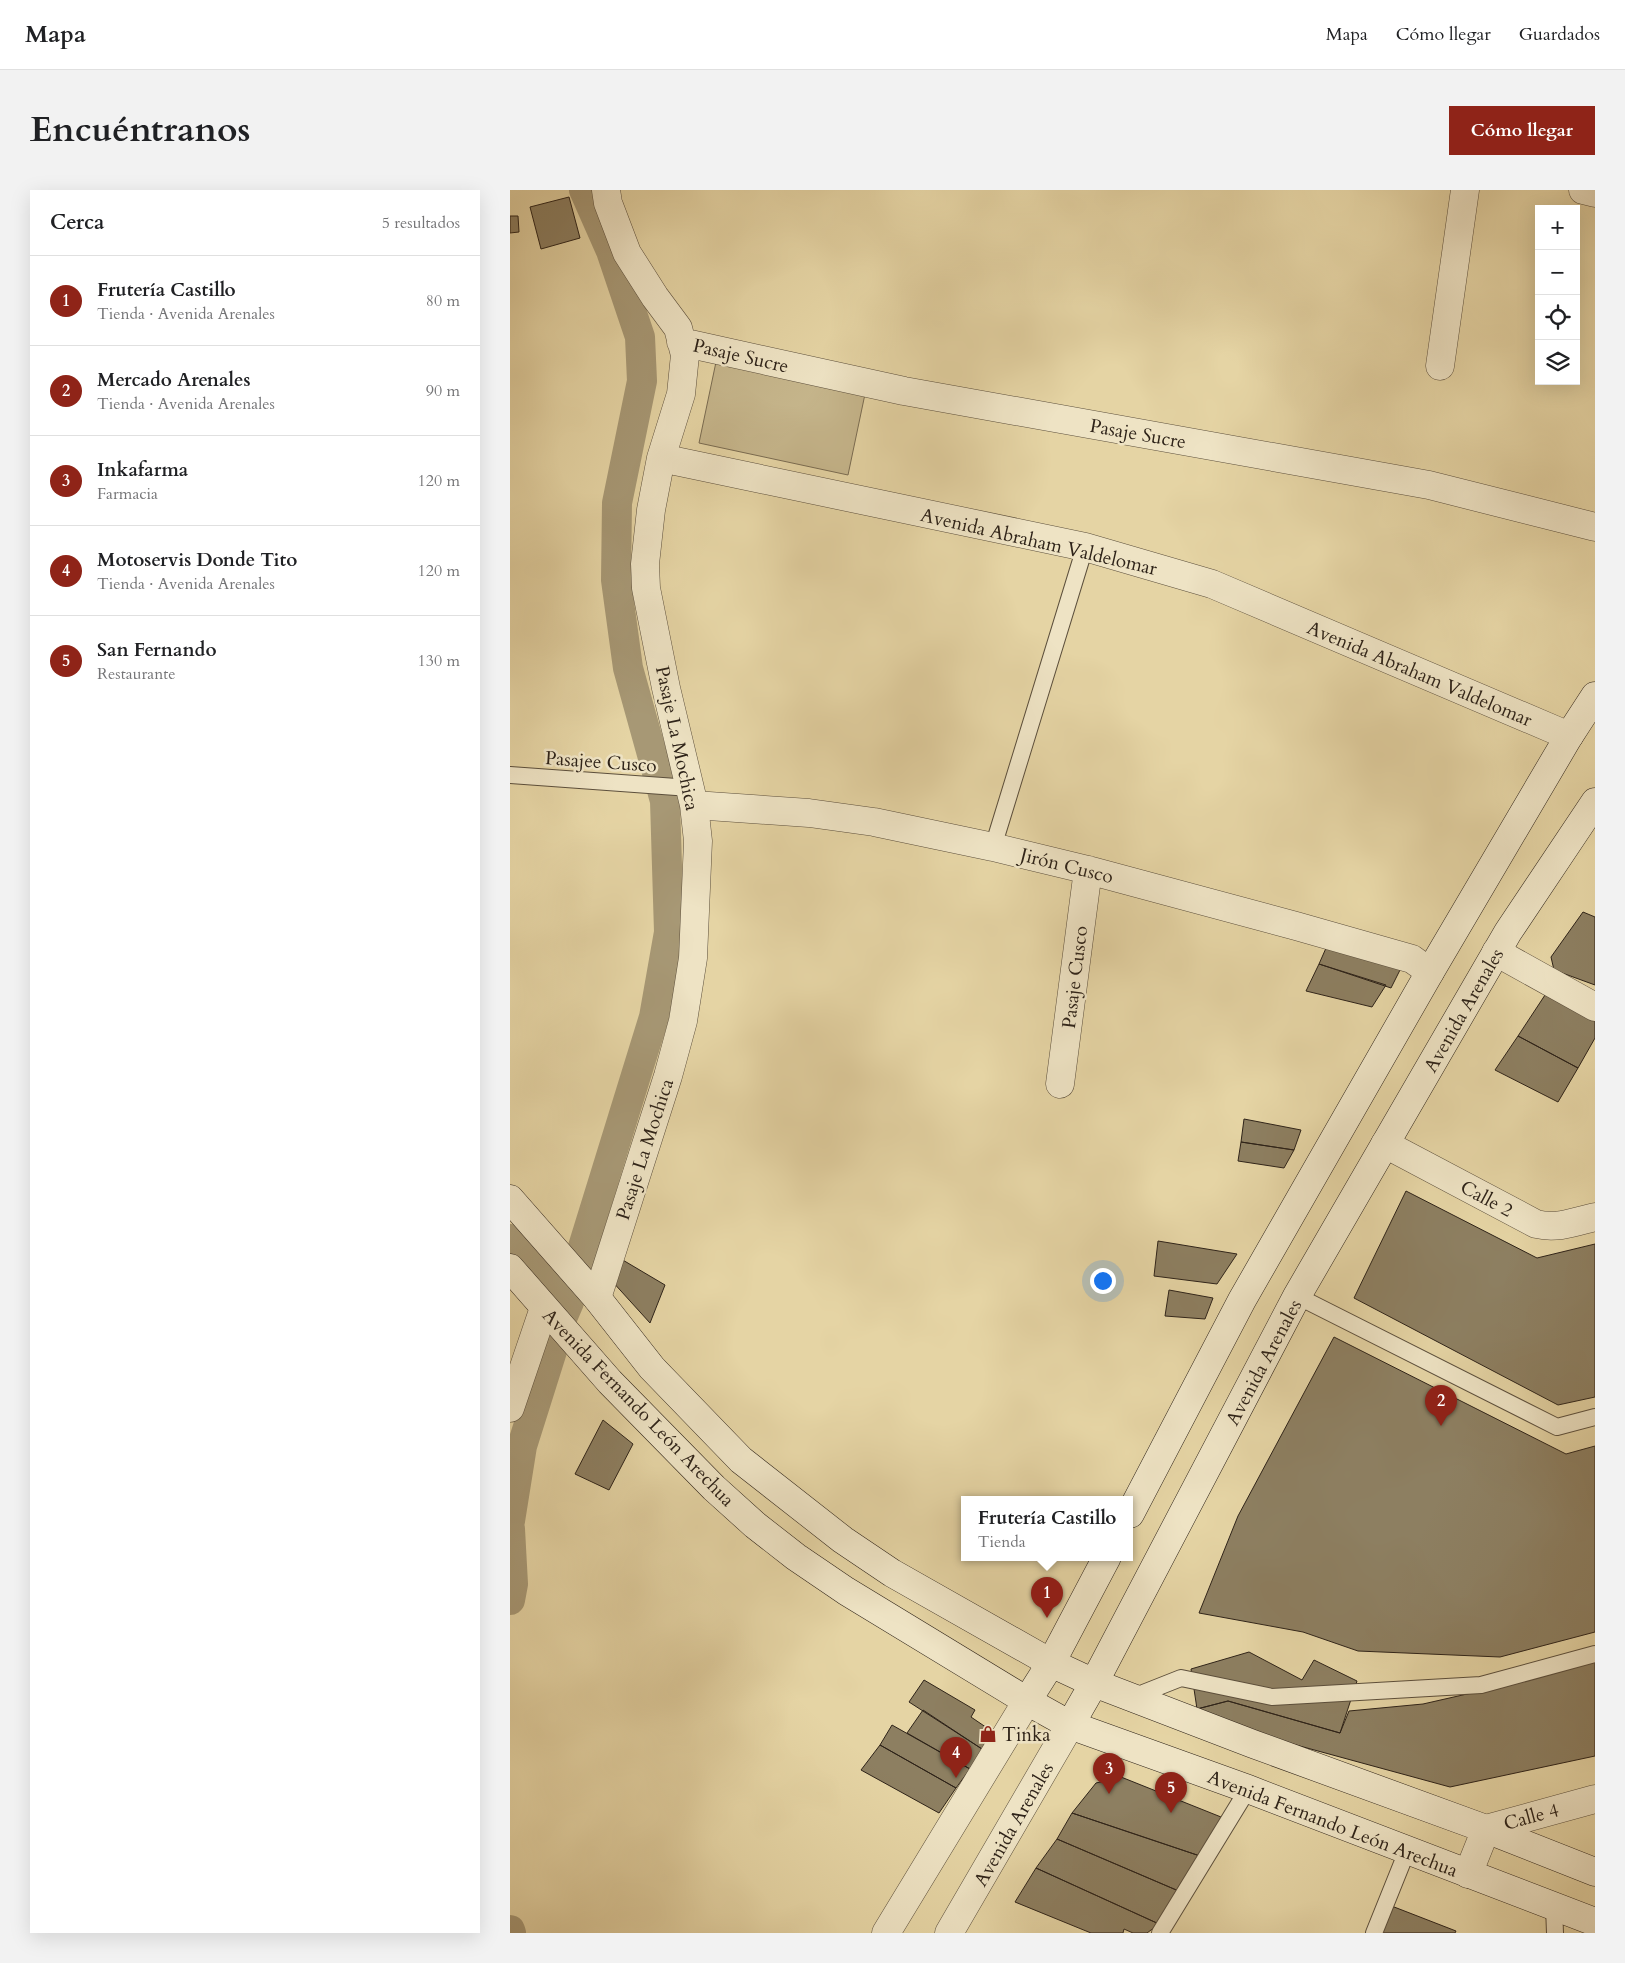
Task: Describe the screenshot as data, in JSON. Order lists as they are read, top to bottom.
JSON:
{
  "streets": {
    "street": [
      "Pasaje Sucre",
      "Avenida Abraham Valdelomar",
      "Pasaje La Mochica",
      "Jirón Cusco",
      "Pasaje Cusco",
      "Avenida Arenales",
      "Calle 2",
      "Avenida Fernando León Arechua",
      "Calle 4"
    ],
    "lane": ["Pasajee Cusco"]
  },
  "crossings": [
    ["Pasaje Sucre", "Pasaje La Mochica"],
    ["Avenida Abraham Valdelomar", "Pasaje La Mochica"],
    ["Pasaje La Mochica", "Pasajee Cusco"],
    ["Pasaje La Mochica", "Jirón Cusco"],
    ["Pasaje La Mochica", "Avenida Fernando León Arechua"],
    ["Pasajee Cusco", "Jirón Cusco"],
    ["Jirón Cusco", "Pasaje Cusco"],
    ["Avenida Arenales", "Calle 2"],
    ["Avenida Arenales", "Avenida Fernando León Arechua"],
    ["Avenida Fernando León Arechua", "Calle 4"]
  ],
  "places": {
    "shop": ["Tinka"]
  },
  "page": {
    "header": "Mapa",
    "nav": ["Mapa", "Cómo llegar", "Guardados"],
    "title": "Encuéntranos",
    "buttons": "Cómo llegar",
    "heading": ["Cerca", "5 resultados"],
    "map_buttons": ["+", "−"],
    "list": [
      {
        "mark": "1",
        "name": "Frutería Castillo",
        "note": "Tienda · Avenida Arenales",
        "value": "80 m"
      },
      {
        "mark": "2",
        "name": "Mercado Arenales",
        "note": "Tienda · Avenida Arenales",
        "value": "90 m"
      },
      {
        "mark": "3",
        "name": "Inkafarma",
        "note": "Farmacia",
        "value": "120 m"
      },
      {
        "mark": "4",
        "name": "Motoservis Donde Tito",
        "note": "Tienda · Avenida Arenales",
        "value": "120 m"
      },
      {
        "mark": "5",
        "name": "San Fernando",
        "note": "Restaurante",
        "value": "130 m"
      }
    ],
    "pins": [
      "2",
      "1",
      "4",
      "3",
      "5"
    ],
    "popup": ["Frutería Castillo", "Tienda"]
  }
}
